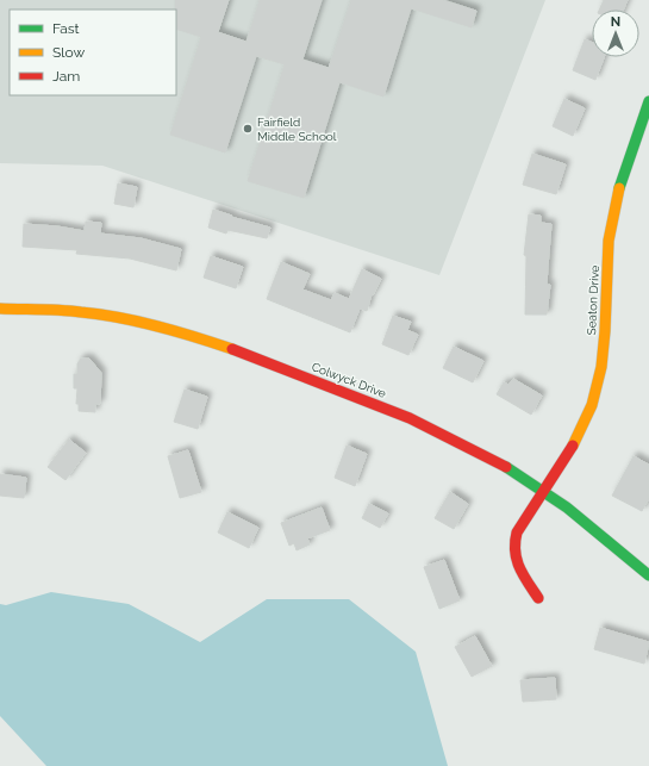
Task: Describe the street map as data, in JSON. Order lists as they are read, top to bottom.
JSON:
{
  "streets": {
    "street": ["Seaton Drive", "Colwyck Drive"]
  },
  "crossings": [
    ["Seaton Drive", "Colwyck Drive"]
  ],
  "places": ["Fairfield Middle School"],
  "legend": ["Fast", "Slow", "Jam"],
  "north": "top"
}
